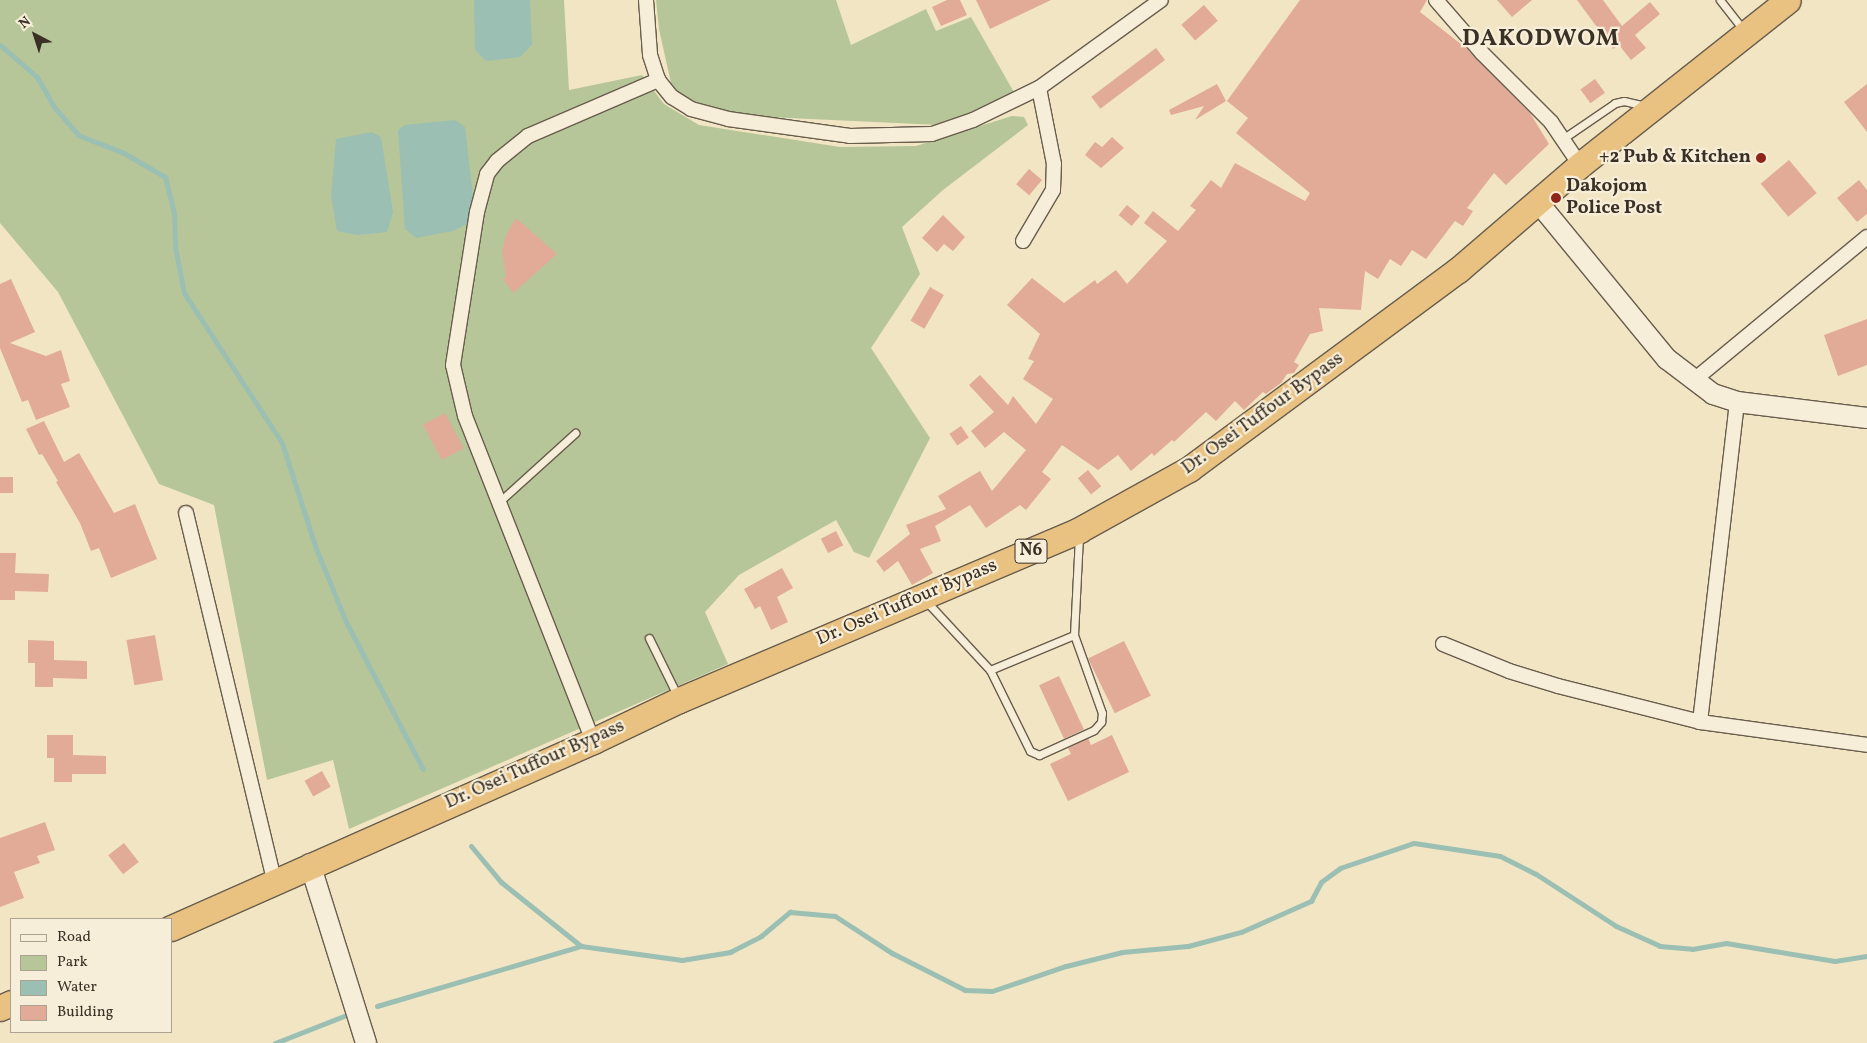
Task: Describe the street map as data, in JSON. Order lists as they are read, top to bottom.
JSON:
{
  "streets": {
    "highway": ["Dr. Osei Tuffour Bypass", "N6"]
  },
  "districts": ["DAKODWOM"],
  "places": ["+2 Pub & Kitchen", "Dakojom Police Post"],
  "legend": [
    "Road",
    "Park",
    "Water",
    "Building"
  ],
  "north": "top left"
}
